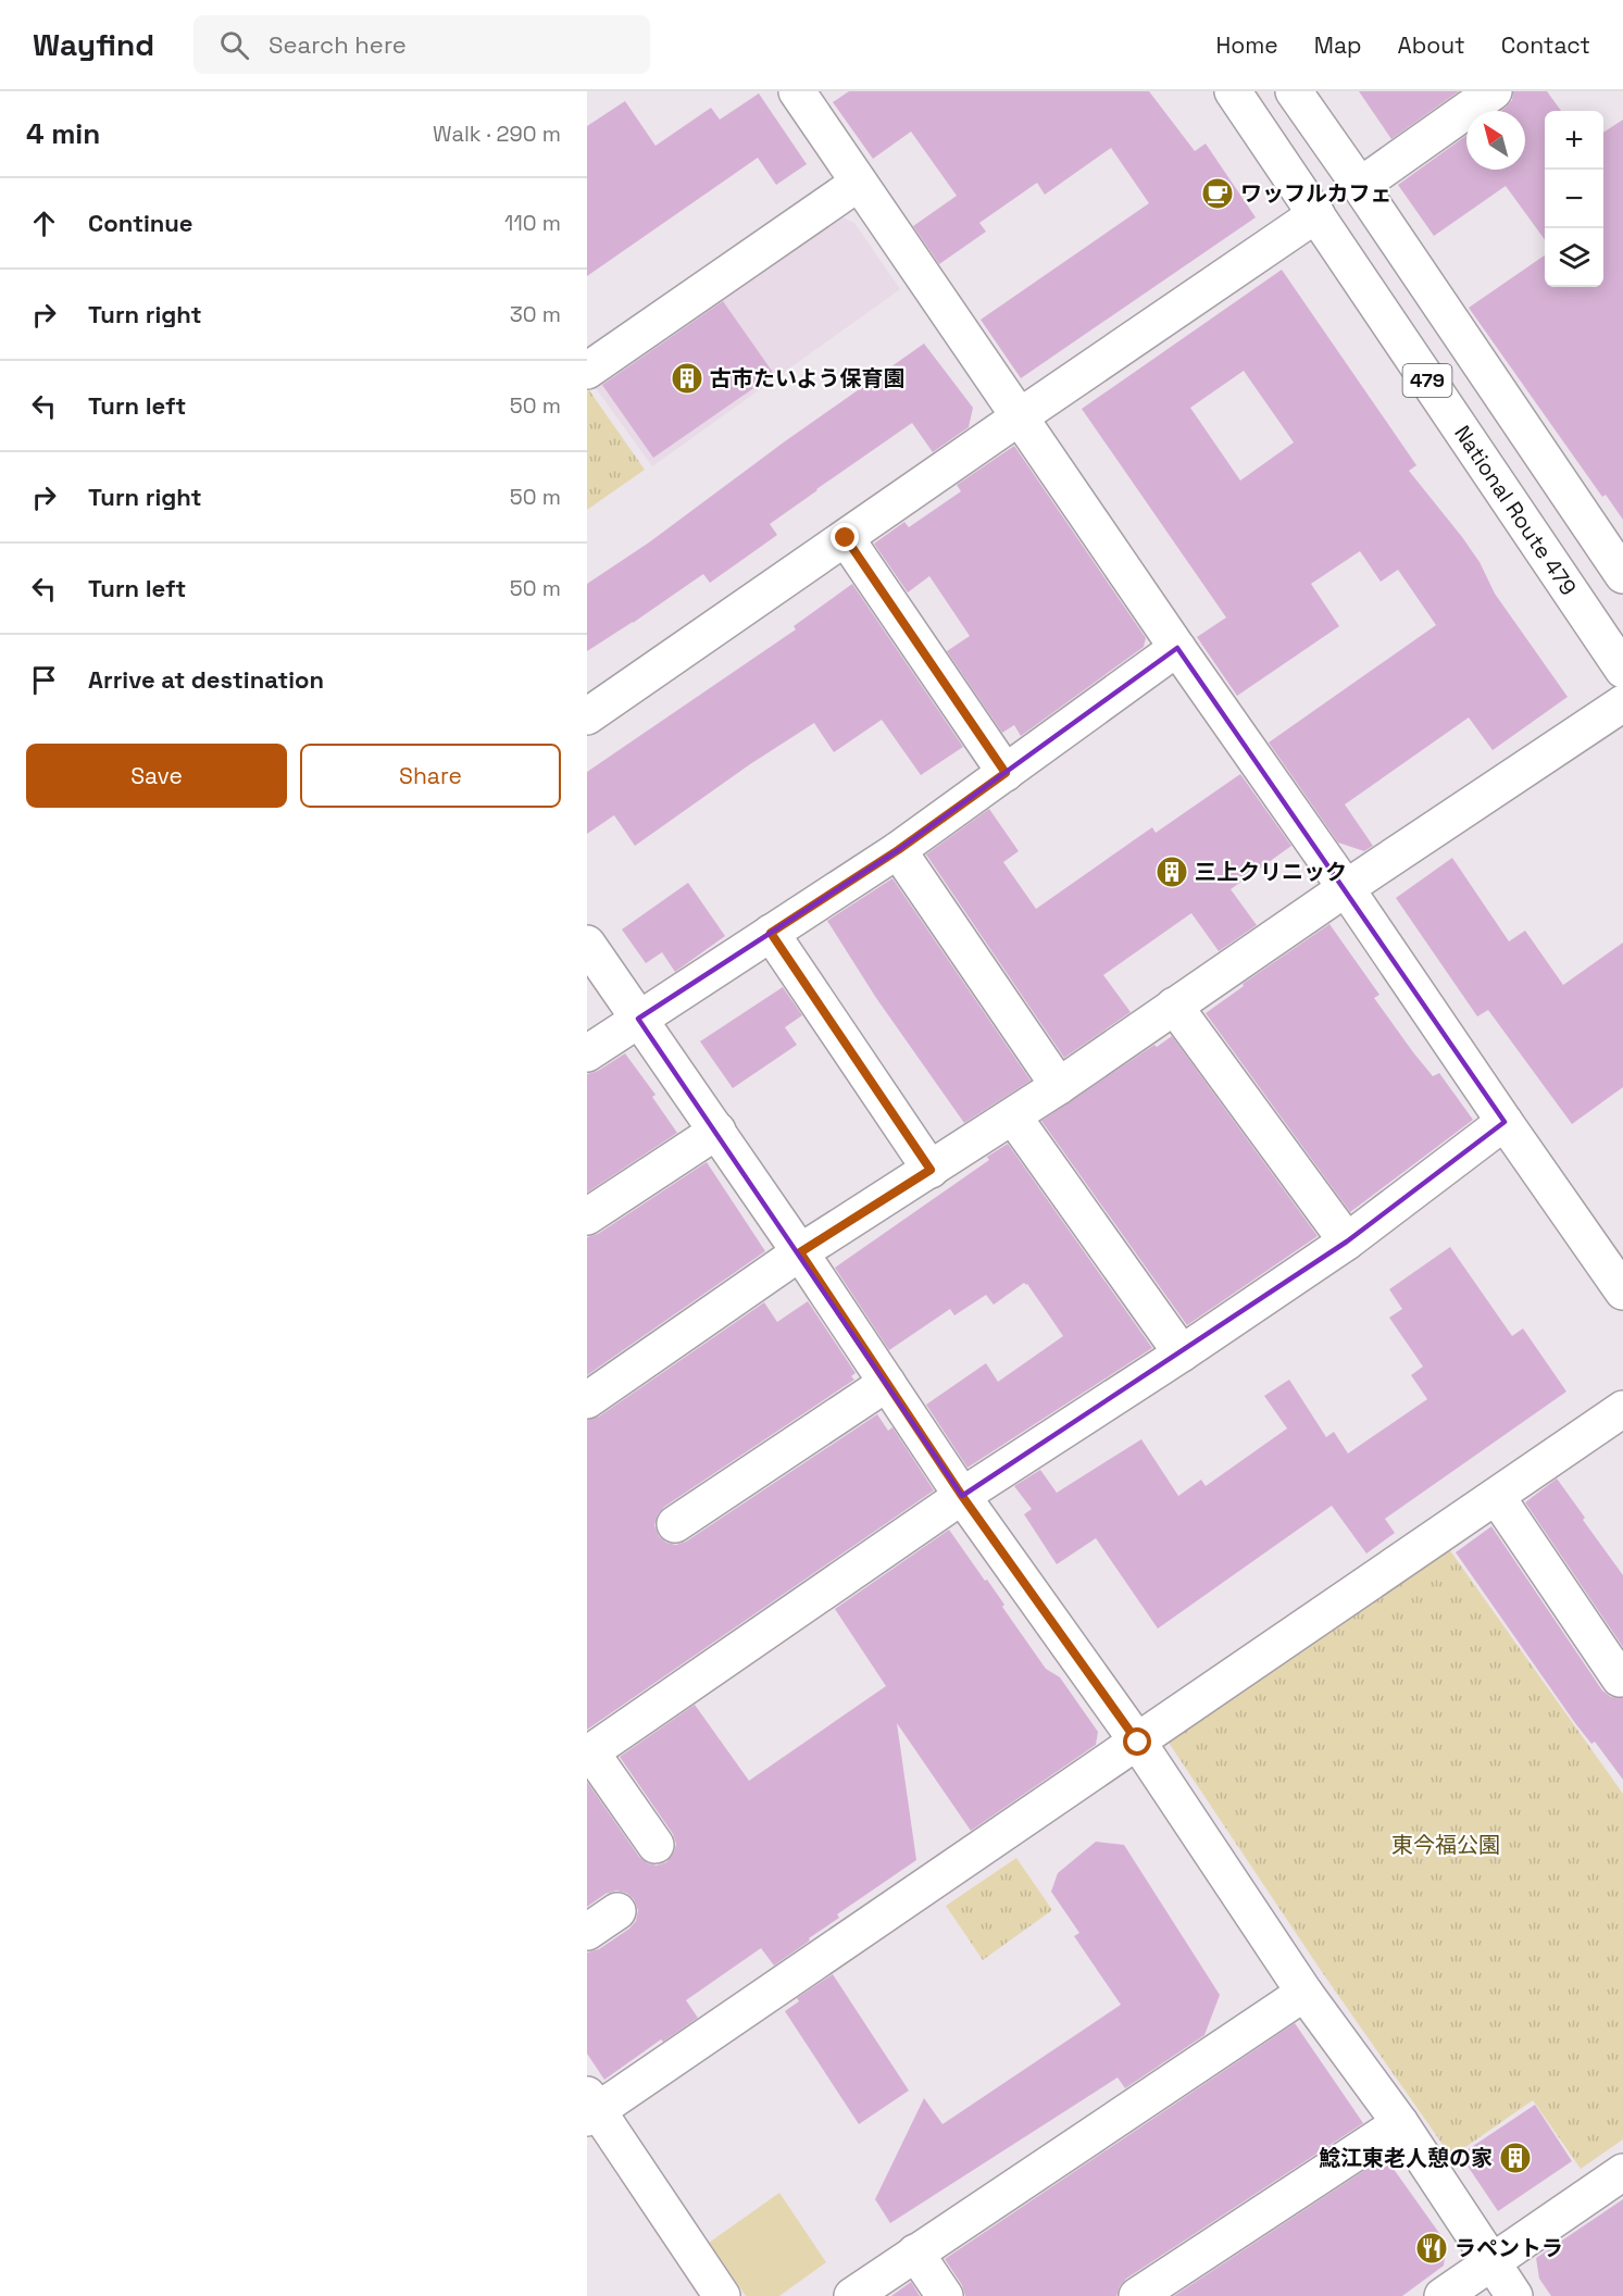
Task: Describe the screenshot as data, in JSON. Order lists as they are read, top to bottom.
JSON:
{
  "streets": {
    "main road": ["479", "National Route 479"]
  },
  "parks": ["東今福公園"],
  "places": {
    "cafe": ["ワッフルカフェ"],
    "building": ["古市たいよう保育園", "三上クリニック", "鯰江東老人憩の家"],
    "restaurant": ["ラペントラ"]
  },
  "north": "top left",
  "page": {
    "header": "Wayfind",
    "search": "Search here",
    "nav": [
      "Home",
      "Map",
      "About",
      "Contact"
    ],
    "heading": ["4 min", "Walk · 290 m"],
    "map_buttons": ["+", "−"],
    "list": [
      ["Continue", "110 m"],
      ["Turn right", "30 m"],
      ["Turn left", "50 m"],
      ["Turn right", "50 m"],
      ["Turn left", "50 m"],
      "Arrive at destination"
    ],
    "buttons": ["Save", "Share"]
  }
}
